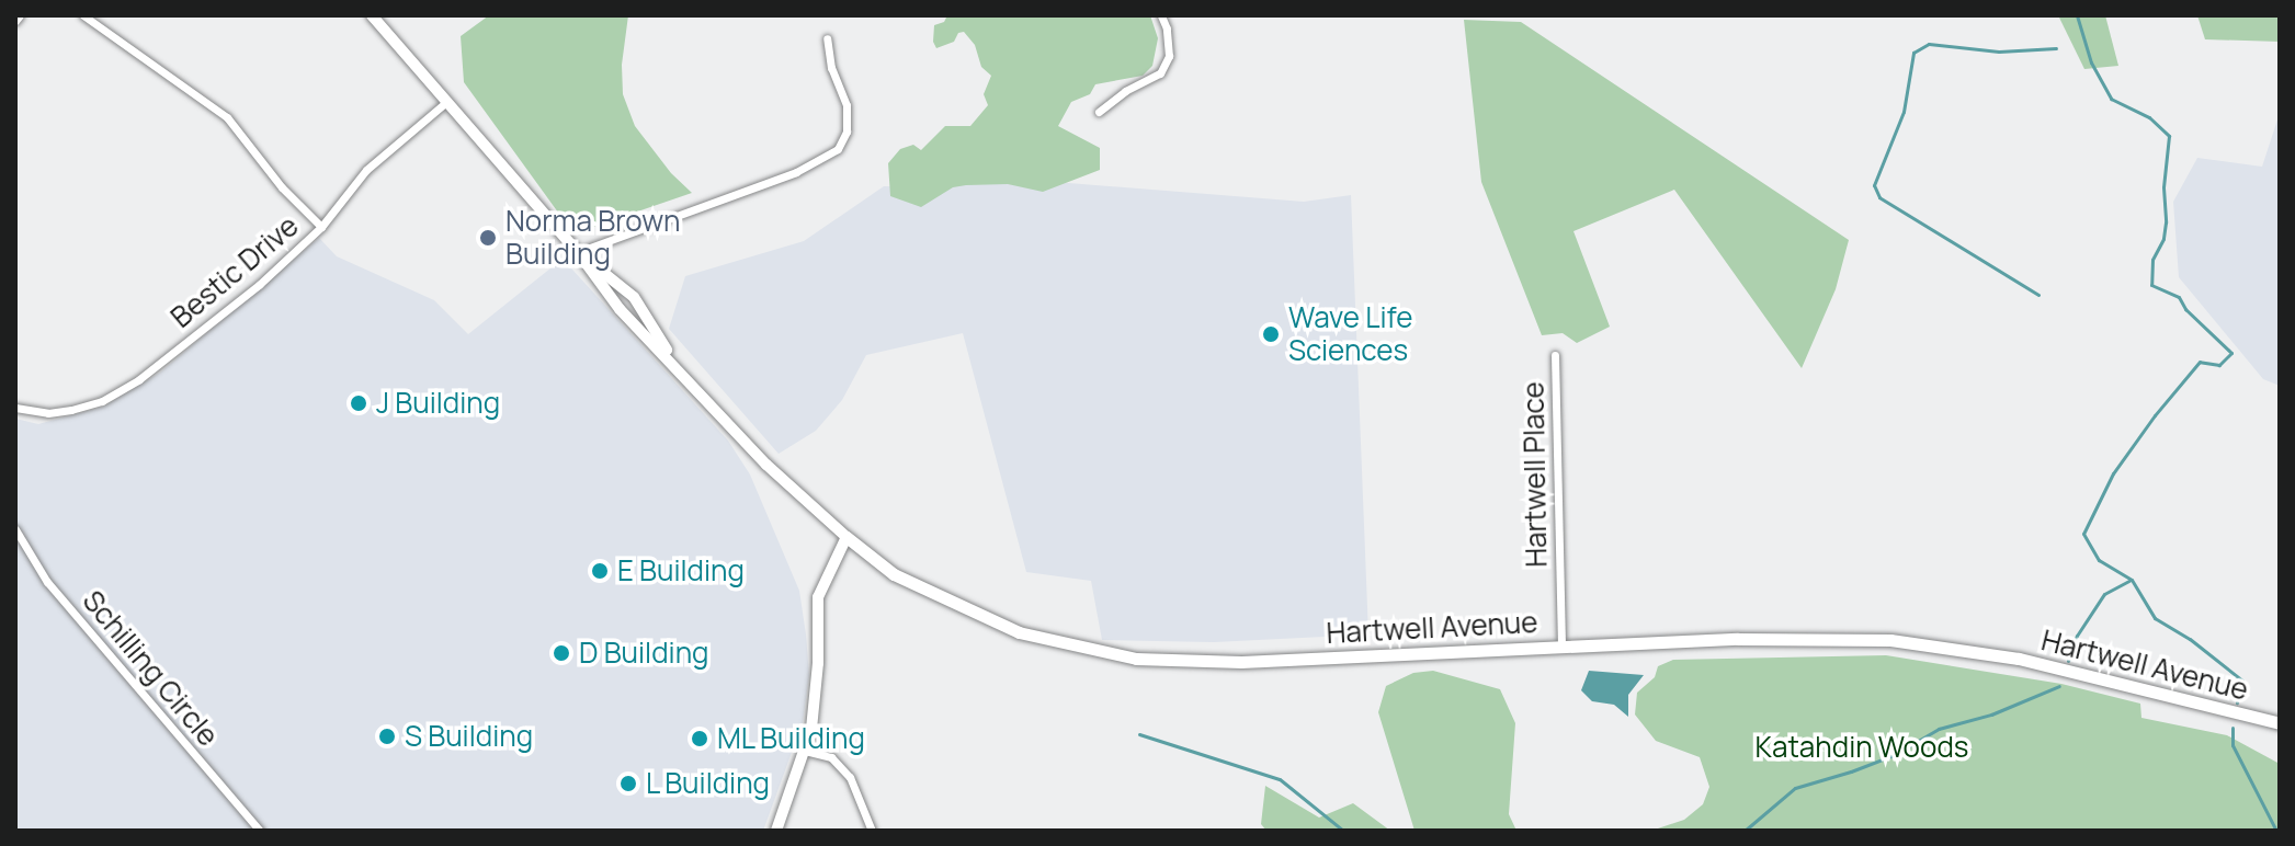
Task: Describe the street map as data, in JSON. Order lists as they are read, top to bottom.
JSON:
{
  "streets": {
    "main road": ["Hartwell Avenue"],
    "street": ["Bestic Drive", "Hartwell Place", "Schilling Circle"]
  },
  "crossings": [
    ["Hartwell Place", "Hartwell Avenue"]
  ],
  "parks": ["Katahdin Woods"],
  "places": [
    "Norma Brown Building",
    "Wave Life Sciences",
    "J Building",
    "E Building",
    "D Building",
    "S Building",
    "ML Building",
    "L Building"
  ]
}
